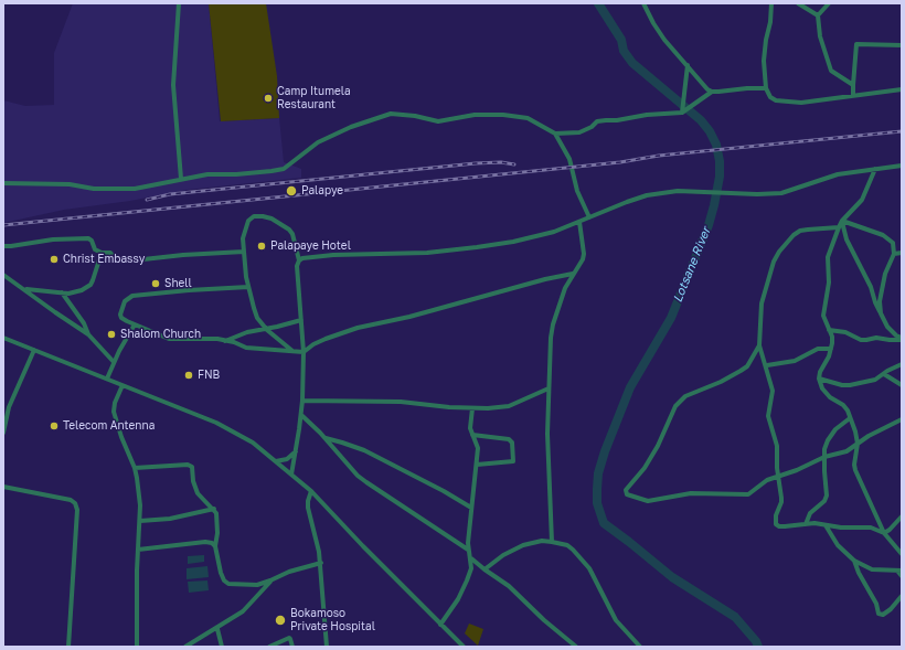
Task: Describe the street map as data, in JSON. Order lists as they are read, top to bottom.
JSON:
{
  "water": ["Lotsane River"],
  "places": [
    "Camp Itumela Restaurant",
    "Palapye",
    "Palapaye Hotel",
    "Christ Embassy",
    "Shell",
    "Shalom Church",
    "FNB",
    "Telecom Antenna",
    "Bokamoso Private Hospital"
  ]
}
